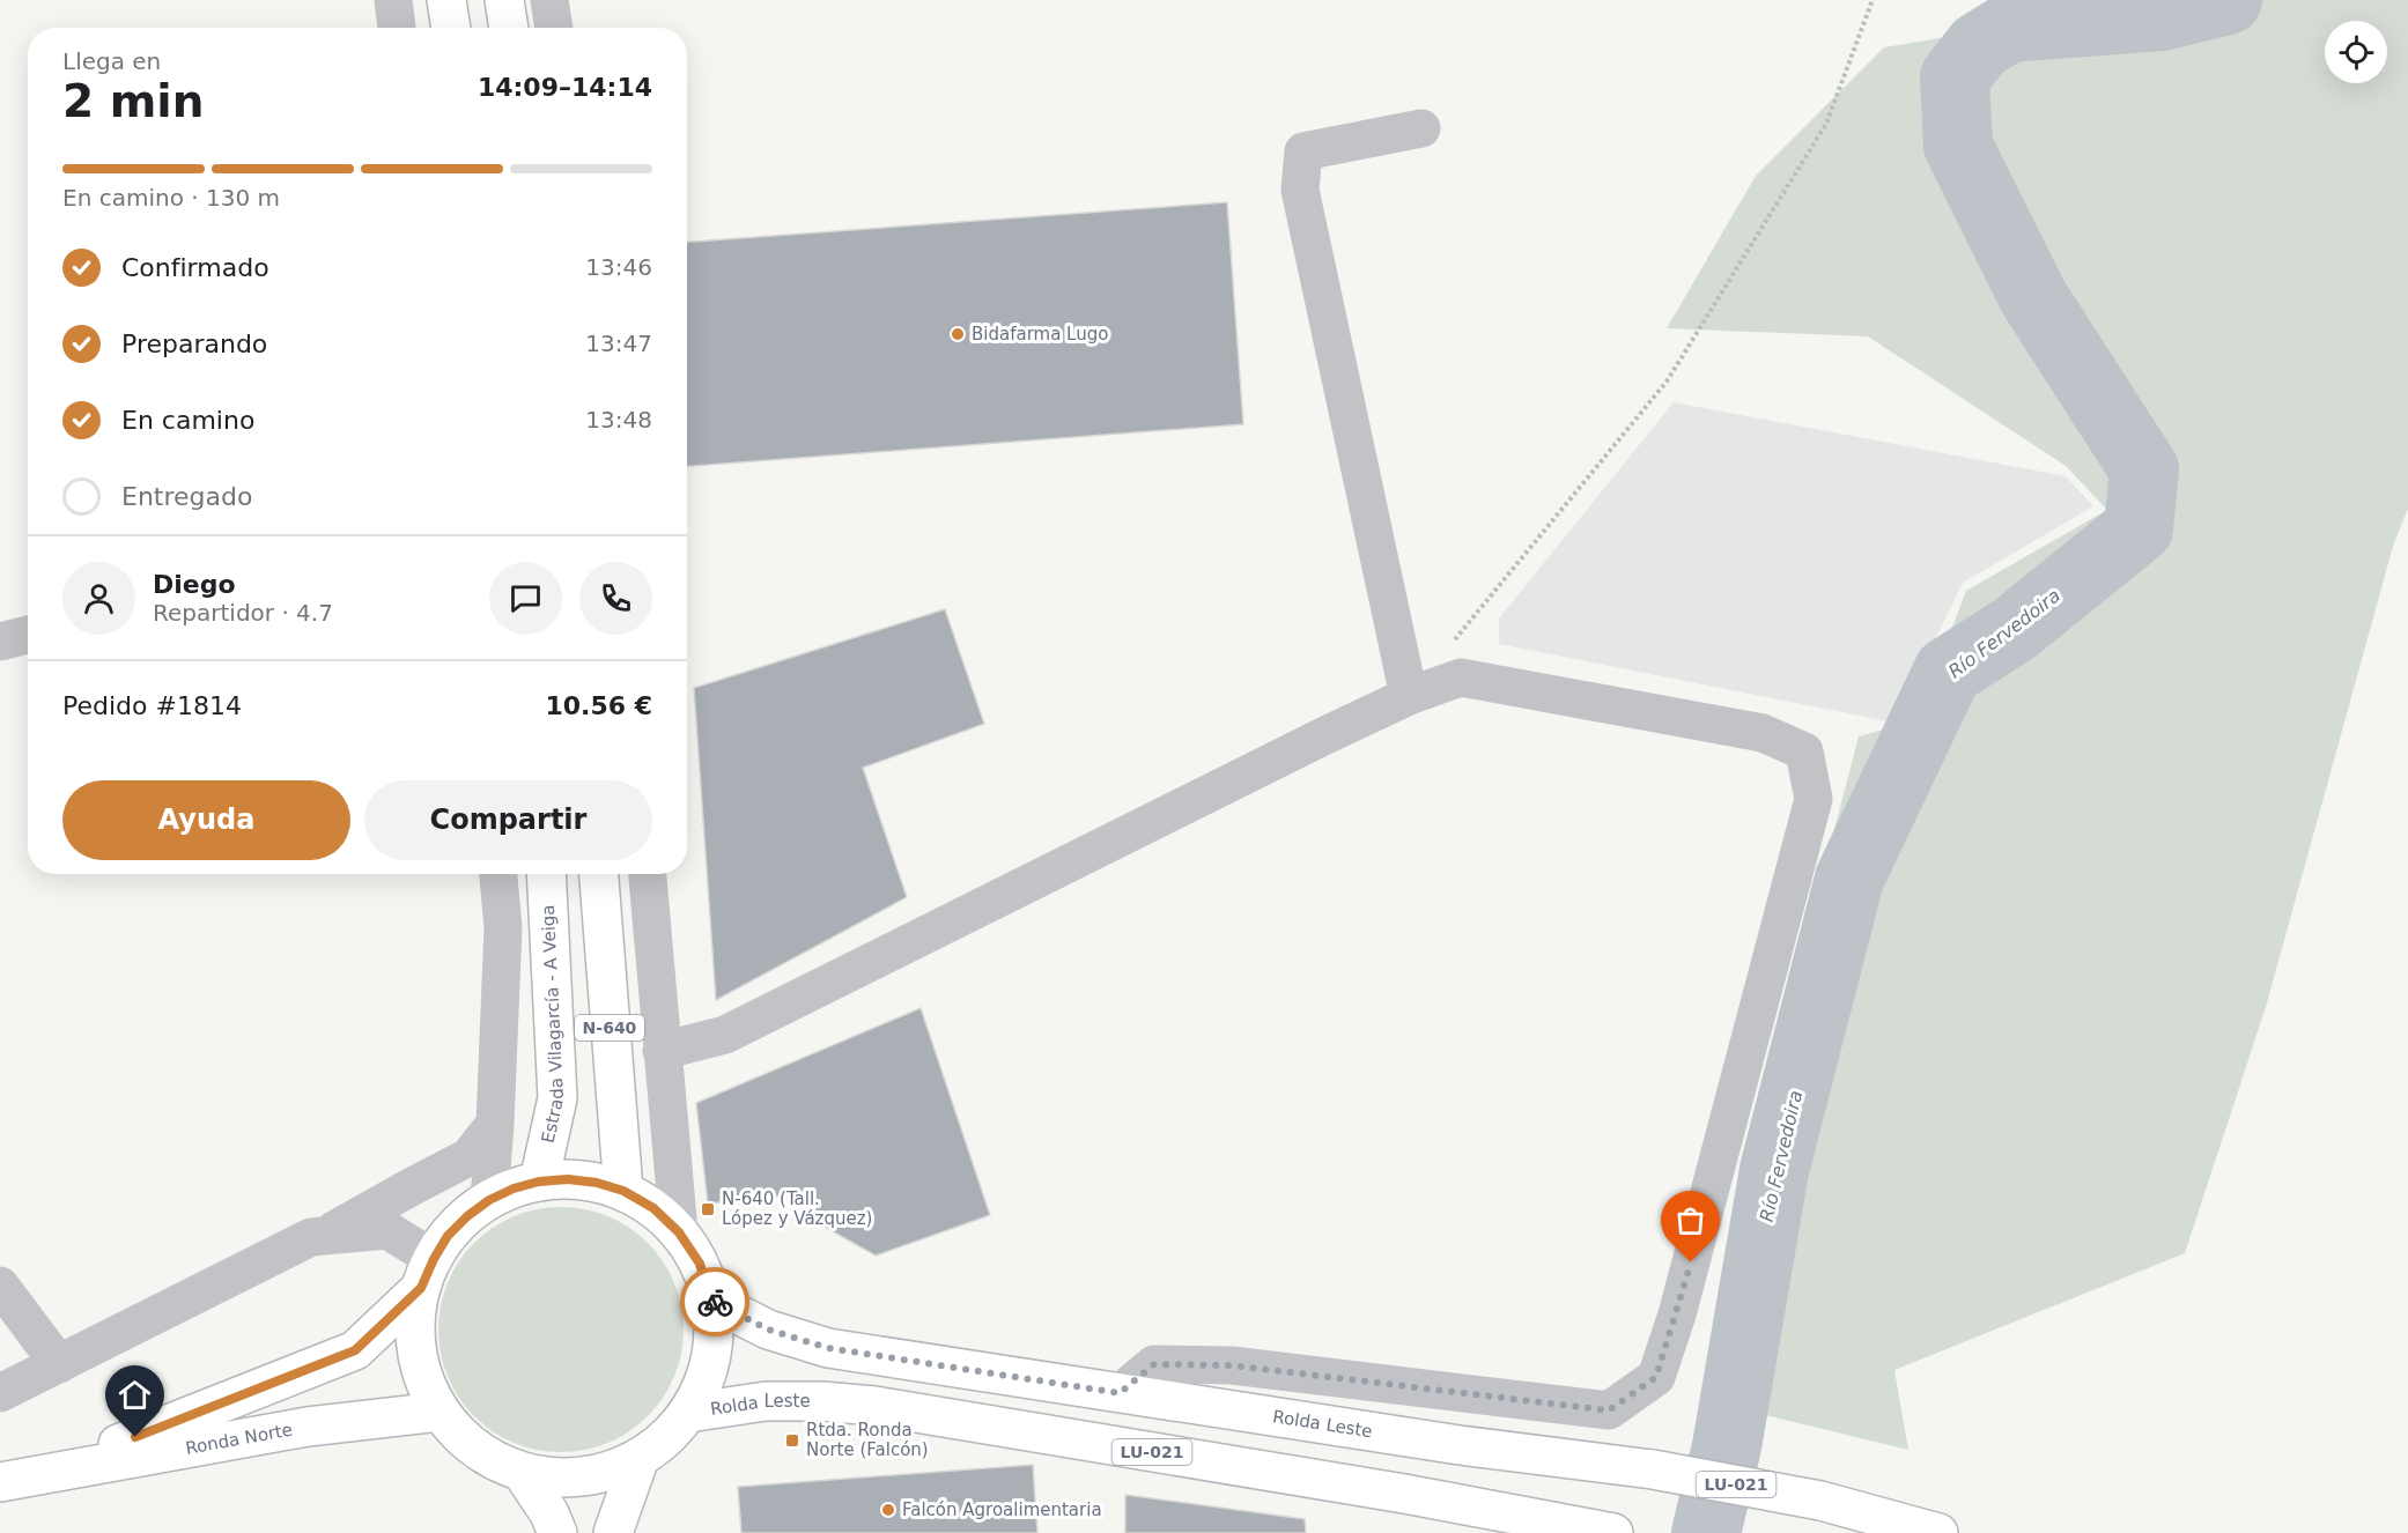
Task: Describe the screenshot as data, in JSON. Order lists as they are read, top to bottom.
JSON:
{
  "streets": {
    "main road": [
      "Estrada Vilagarcía - A Veiga",
      "N-640",
      "Rolda Leste",
      "Ronda Norte",
      "LU-021"
    ]
  },
  "water": ["Río Fervedoira"],
  "places": {
    "other": ["Bidafarma Lugo", "Falcón Agroalimentaria"],
    "transit": ["N-640 (Tall. López y Vázquez)", "Rtda. Ronda Norte (Falcón)"]
  },
  "page": {
    "heading": ["2 min", "Llega en", "14:09–14:14"],
    "panel": [
      "Diego",
      "Repartidor · 4.7",
      "Pedido #1814",
      "10.56 €"
    ],
    "bar": "En camino · 130 m",
    "list": [
      ["Confirmado", "13:46"],
      ["Preparando", "13:47"],
      ["En camino", "13:48"],
      "Entregado"
    ],
    "buttons": ["Ayuda", "Compartir"]
  }
}
